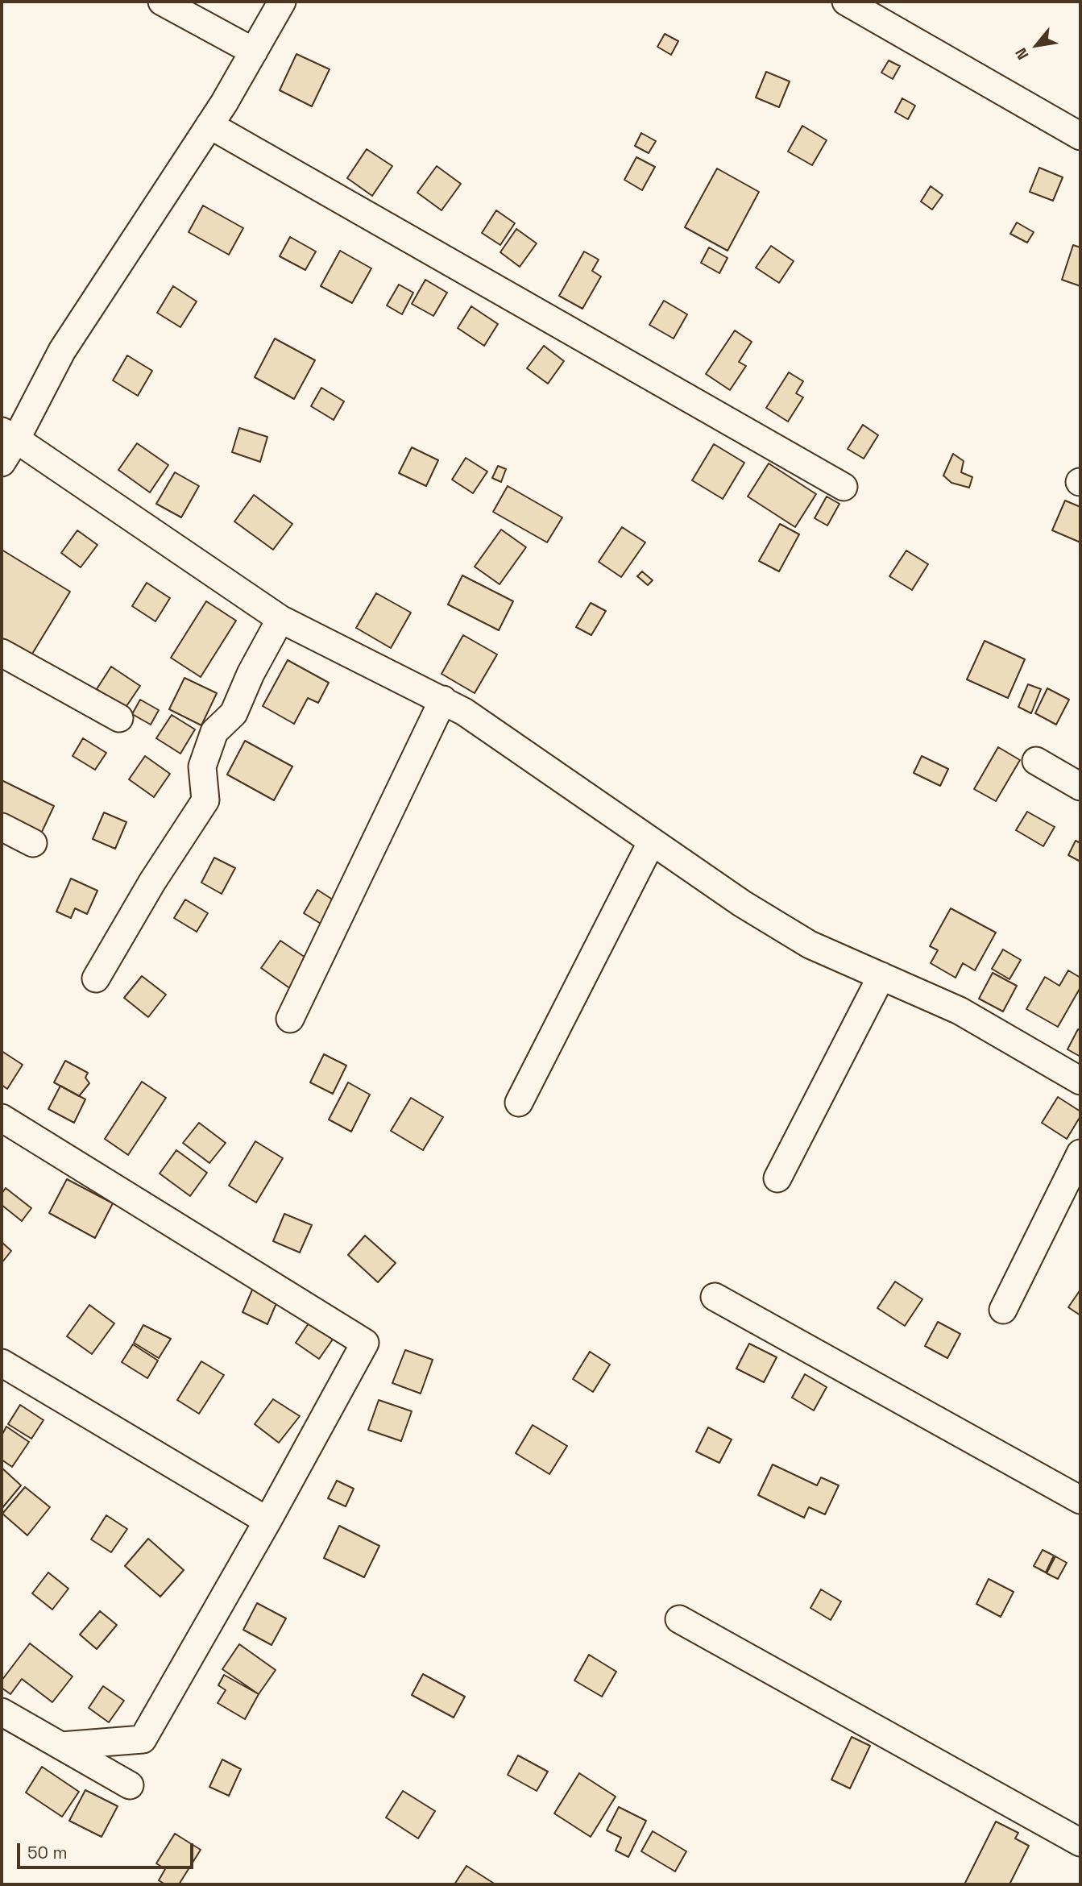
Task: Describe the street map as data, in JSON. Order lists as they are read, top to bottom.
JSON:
{
  "scale_bar": "50 m",
  "north": "bottom left"
}
